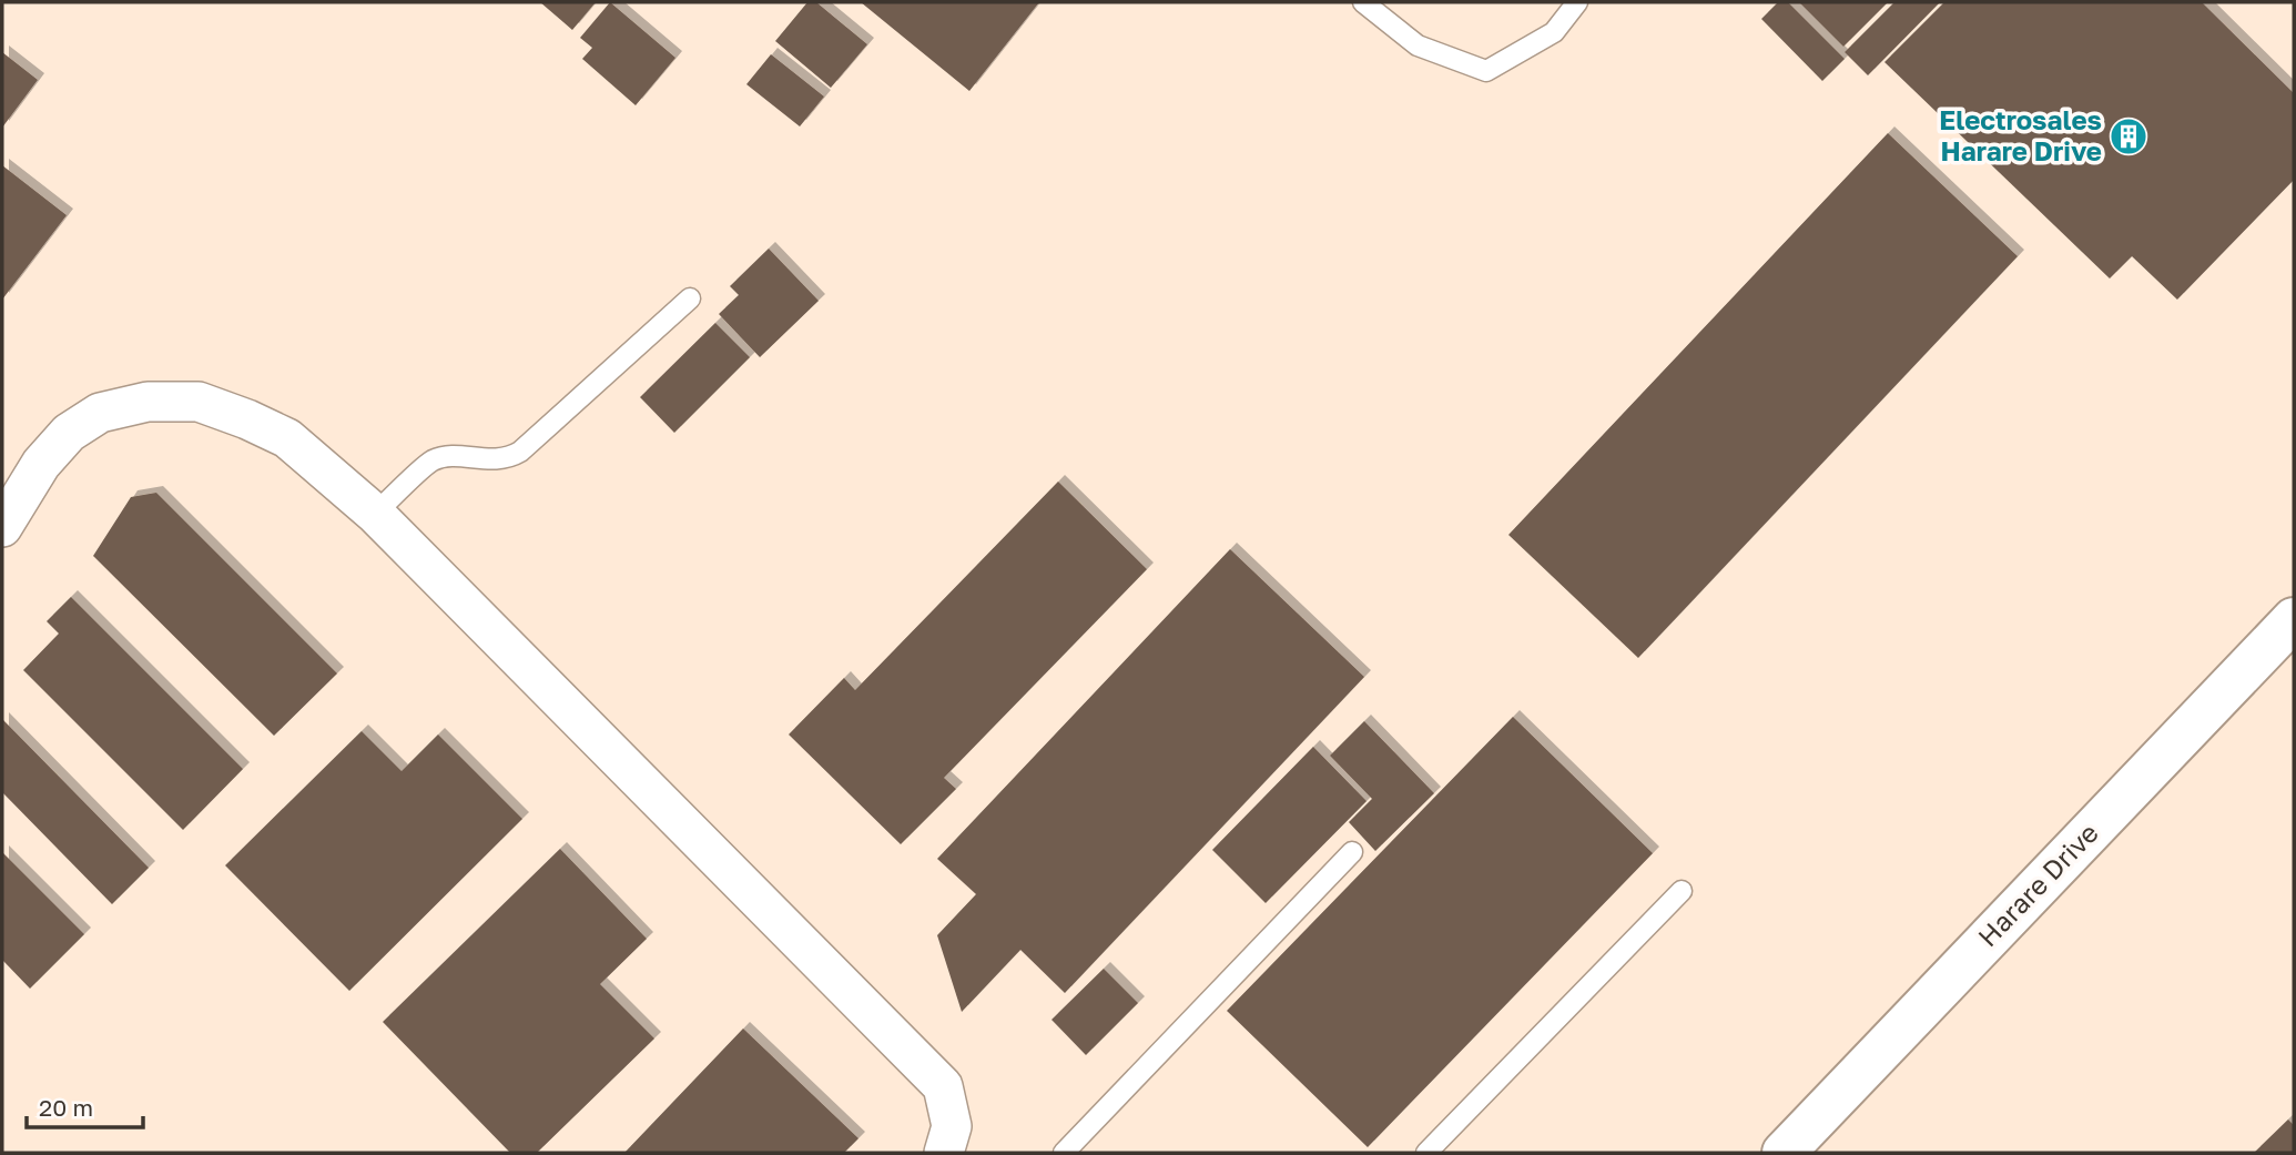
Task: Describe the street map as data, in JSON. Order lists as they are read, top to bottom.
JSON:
{
  "streets": {
    "main road": ["Harare Drive"]
  },
  "places": {
    "building": ["Electrosales Harare Drive"]
  },
  "scale_bar": "20 m"
}
